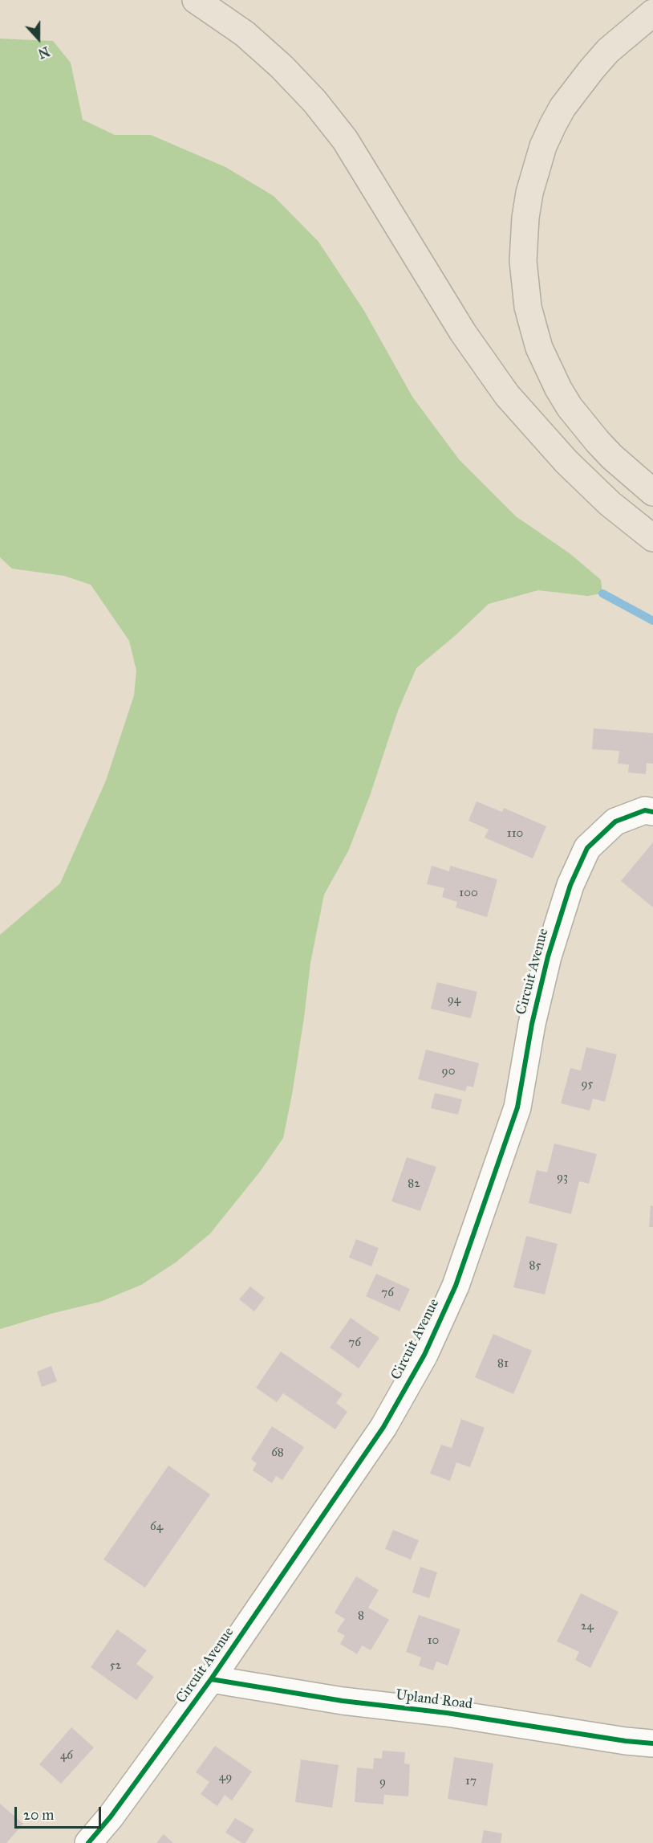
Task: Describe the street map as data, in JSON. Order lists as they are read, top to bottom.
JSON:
{
  "streets": {
    "street": ["Circuit Avenue", "Upland Road"]
  },
  "crossings": [
    ["Circuit Avenue", "Upland Road"]
  ],
  "house_numbers": [
    "110",
    "100",
    "94",
    "90",
    "95",
    "93",
    "82",
    "85",
    "76",
    "76",
    "81",
    "68",
    "64",
    "8",
    "24",
    "10",
    "52",
    "46",
    "49",
    "17",
    "9"
  ],
  "scale_bar": "20 m",
  "north": "bottom"
}
